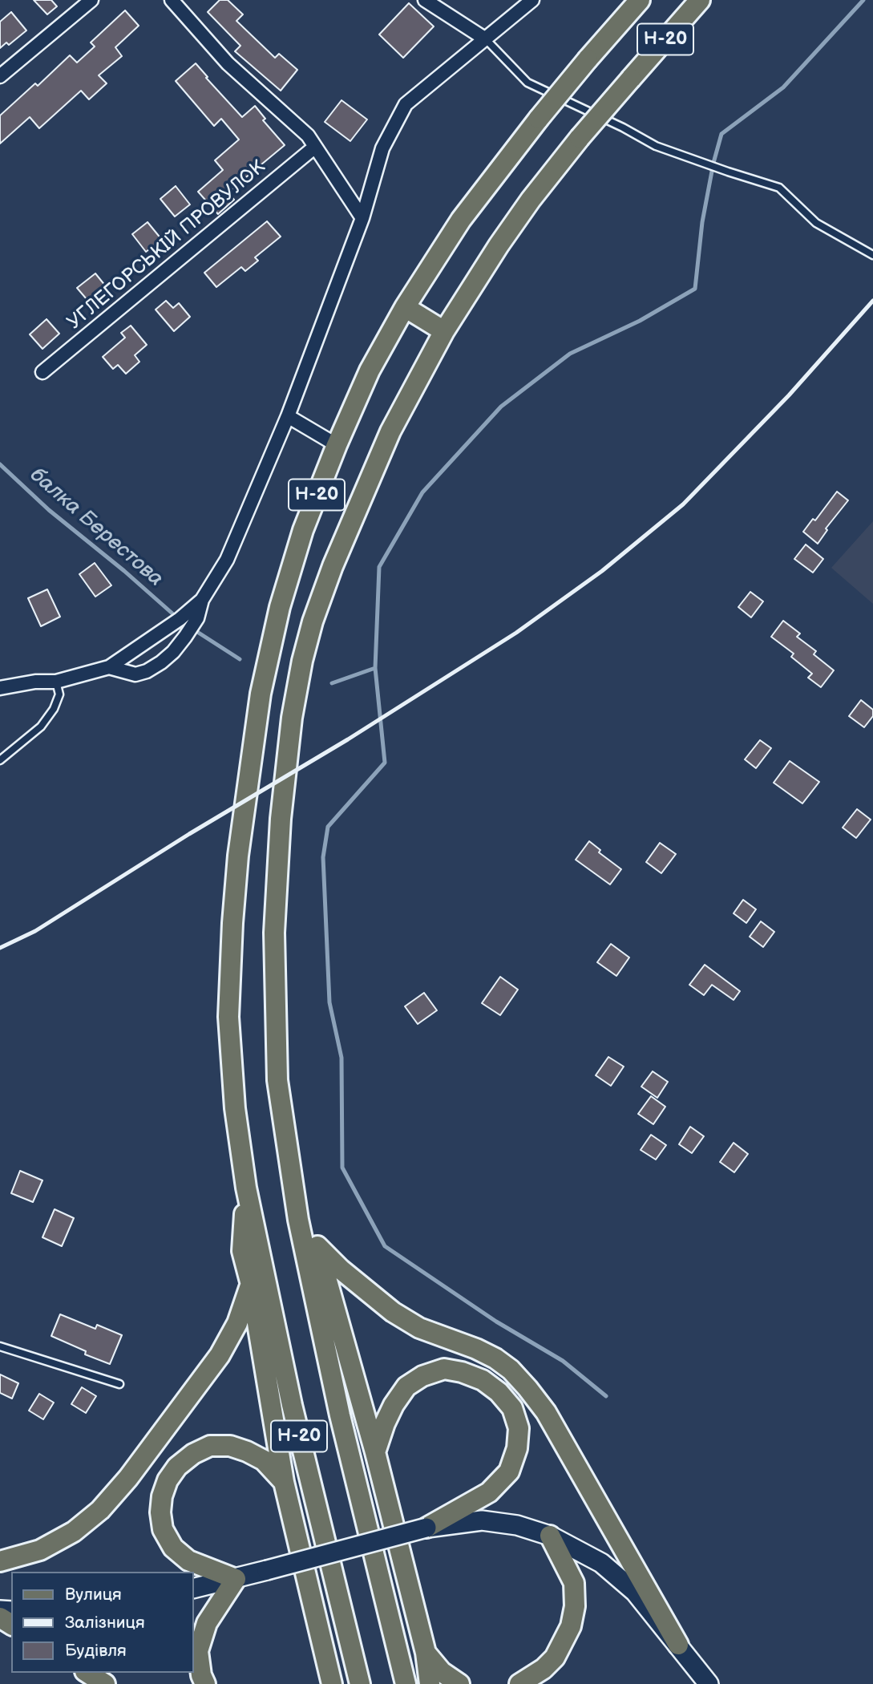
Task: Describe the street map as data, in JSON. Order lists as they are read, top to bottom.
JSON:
{
  "streets": {
    "main road": ["Н-20"],
    "street": ["УГЛЕГОРСЬКIЙ ПРОВУЛОК"]
  },
  "water": ["балка Берестова"],
  "legend": ["Вулиця", "Залізниця", "Будівля"]
}
